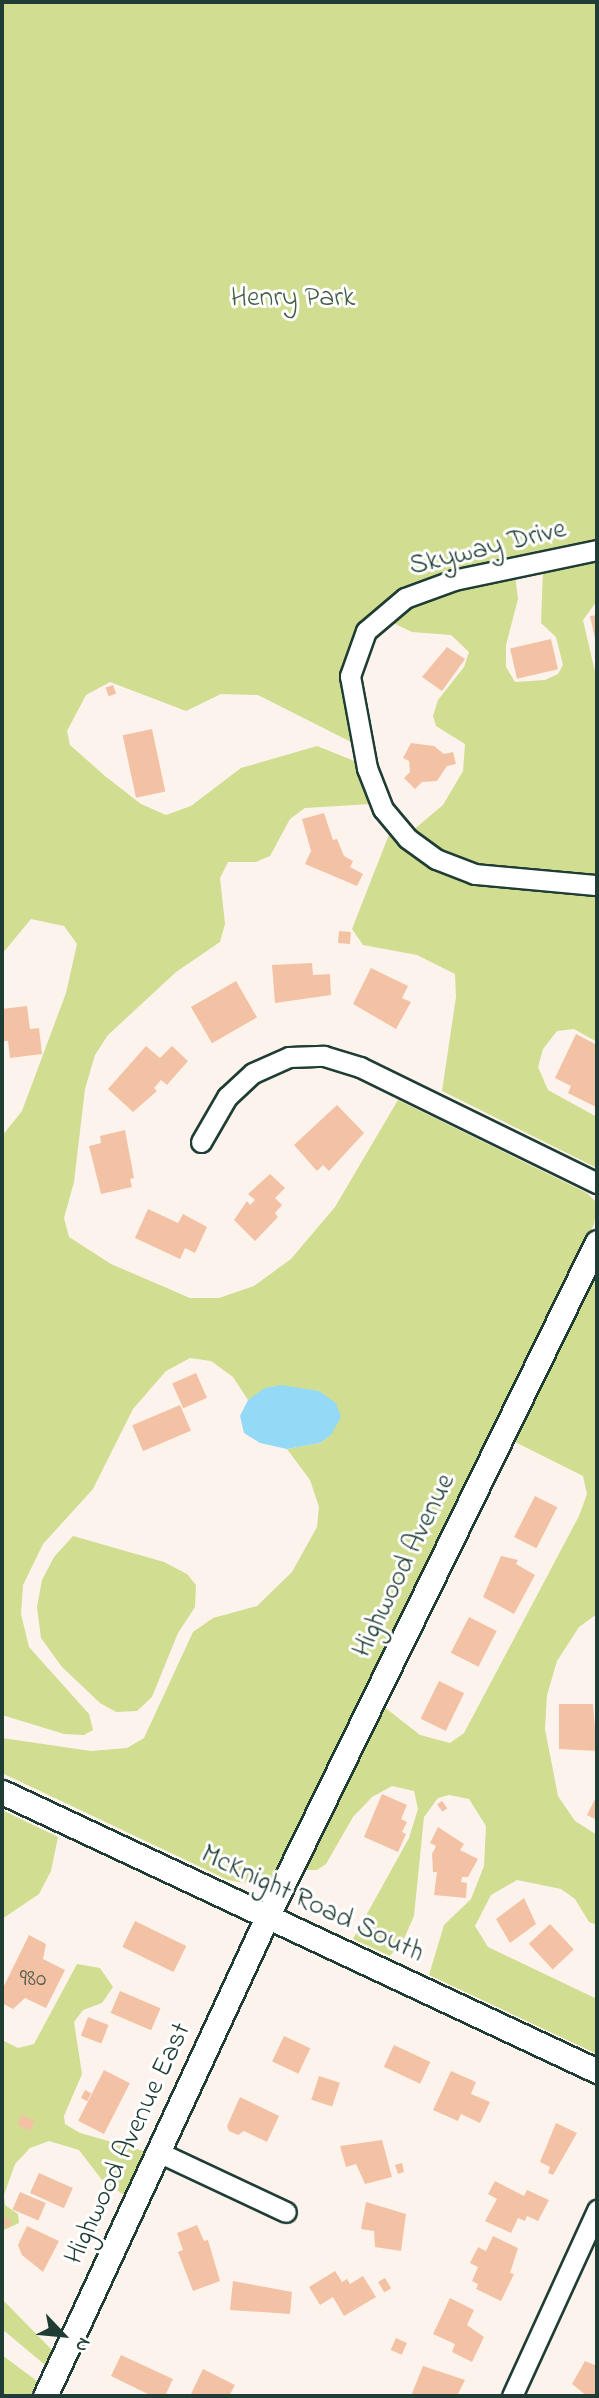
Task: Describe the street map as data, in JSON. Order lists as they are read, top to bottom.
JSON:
{
  "streets": {
    "street": [
      "Skyway Drive",
      "Highwood Avenue",
      "McKnight Road South",
      "Highwood Avenue East"
    ]
  },
  "crossings": [
    ["Highwood Avenue", "McKnight Road South"],
    ["Highwood Avenue", "Highwood Avenue East"],
    ["McKnight Road South", "Highwood Avenue East"]
  ],
  "parks": ["Henry Park"],
  "house_numbers": ["980"],
  "north": "bottom right"
}
